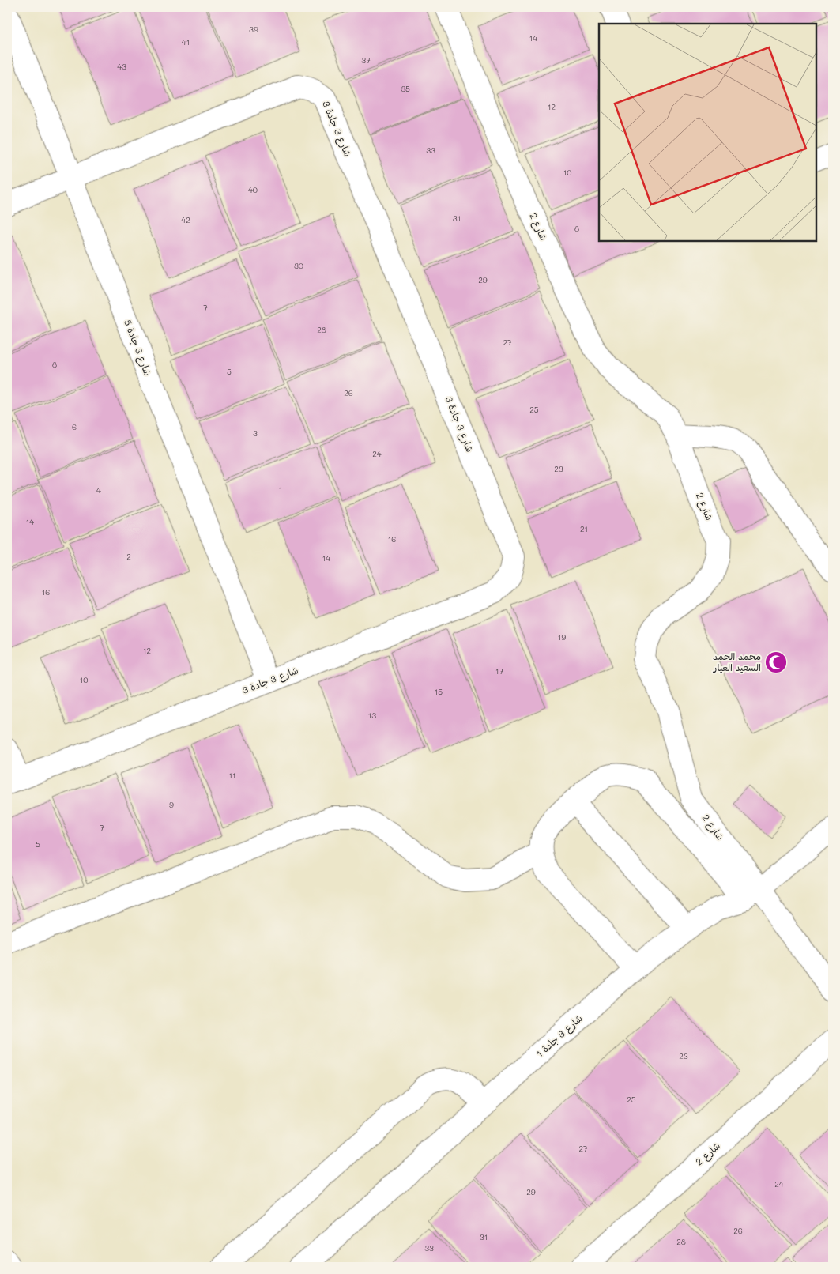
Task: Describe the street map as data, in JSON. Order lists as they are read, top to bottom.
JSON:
{
  "streets": {
    "street": [
      "شارع 3 جادة 3",
      "شارع 2",
      "شارع 3 جادة 5",
      "شارع 3 جادة 1"
    ]
  },
  "crossings": [
    ["شارع 3 جادة 3", "شارع 3 جادة 5"],
    ["شارع 2", "شارع 3 جادة 1"]
  ],
  "places": {
    "mosque": ["محمد الحمد السعيد العيار"]
  },
  "house_numbers": [
    "39",
    "14",
    "41",
    "37",
    "43",
    "35",
    "12",
    "33",
    "10",
    "40",
    "31",
    "42",
    "8",
    "30",
    "29",
    "7",
    "28",
    "27",
    "8",
    "5",
    "26",
    "25",
    "6",
    "3",
    "24",
    "23",
    "1",
    "4",
    "14",
    "21",
    "16",
    "2",
    "14",
    "16",
    "19",
    "12",
    "17",
    "10",
    "15",
    "13",
    "11",
    "9",
    "7",
    "5",
    "23",
    "25",
    "27",
    "24",
    "29",
    "26",
    "31",
    "28",
    "33"
  ]
}
